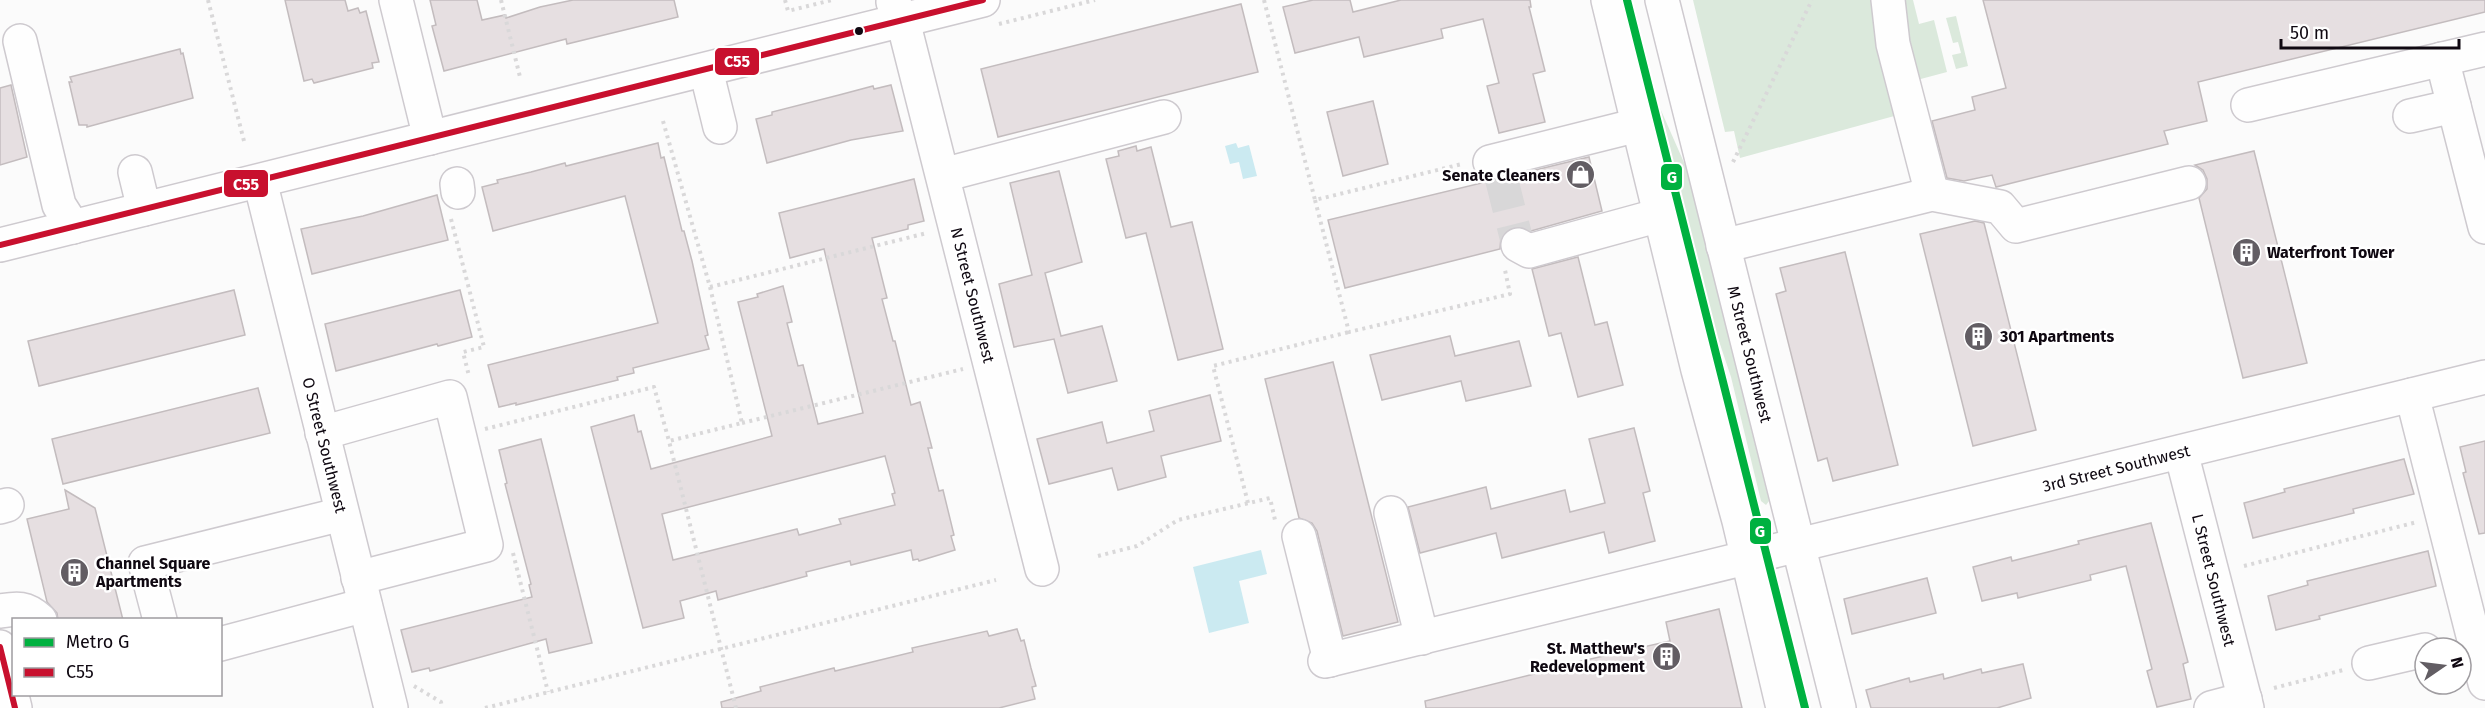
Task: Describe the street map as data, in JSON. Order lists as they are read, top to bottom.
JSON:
{
  "streets": {
    "street": [
      "N Street Southwest",
      "M Street Southwest",
      "O Street Southwest",
      "3rd Street Southwest",
      "L Street Southwest"
    ]
  },
  "crossings": [
    ["M Street Southwest", "3rd Street Southwest"],
    ["3rd Street Southwest", "L Street Southwest"]
  ],
  "places": {
    "shop": ["Senate Cleaners"],
    "building": [
      "Waterfront Tower",
      "301 Apartments",
      "Channel Square Apartments",
      "St. Matthew's Redevelopment"
    ]
  },
  "lines": ["metro line G", "transit line C55"],
  "legend": ["Metro G", "C55"],
  "scale_bar": "50 m",
  "north": "right"
}
